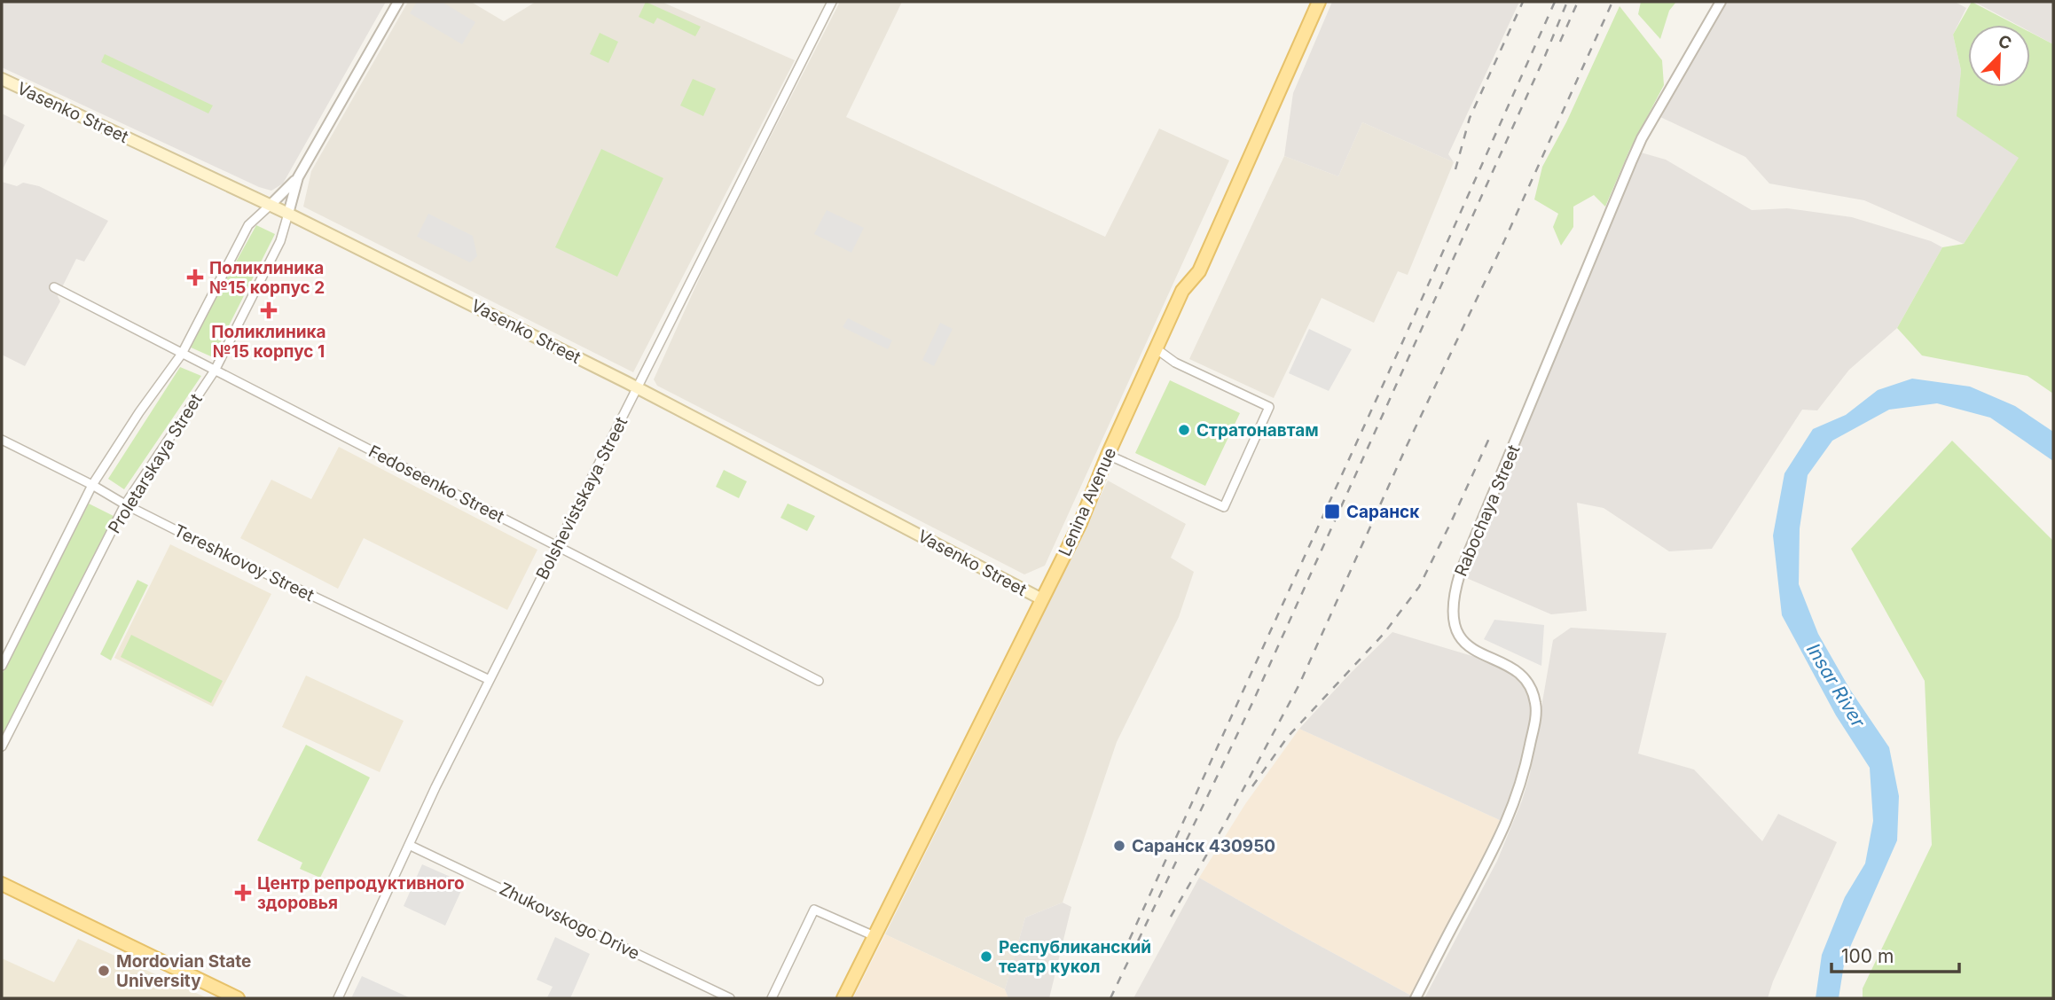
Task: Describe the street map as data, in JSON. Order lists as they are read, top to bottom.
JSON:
{
  "streets": {
    "main road": ["Vasenko Street", "Lenina Avenue"],
    "street": [
      "Proletarskaya Street",
      "Fedoseenko Street",
      "Bolshevistskaya Street",
      "Rabochaya Street",
      "Tereshkovoy Street",
      "Zhukovskogo Drive"
    ]
  },
  "crossings": [
    ["Vasenko Street", "Proletarskaya Street"],
    ["Vasenko Street", "Bolshevistskaya Street"],
    ["Vasenko Street", "Lenina Avenue"],
    ["Proletarskaya Street", "Fedoseenko Street"],
    ["Proletarskaya Street", "Tereshkovoy Street"],
    ["Fedoseenko Street", "Bolshevistskaya Street"],
    ["Bolshevistskaya Street", "Tereshkovoy Street"],
    ["Bolshevistskaya Street", "Zhukovskogo Drive"]
  ],
  "water": ["Insar River"],
  "places": {
    "health": ["Поликлиника №15 корпус 2", "Поликлиника №15 корпус 1", "Центр репродуктивного здоровья"],
    "other": [
      "Стратонавтам",
      "Саранск 430950",
      "Республиканский театр кукол",
      "Mordovian State University"
    ],
    "transit": ["Саранск"]
  },
  "scale_bar": "100 m",
  "north": "top right"
}
